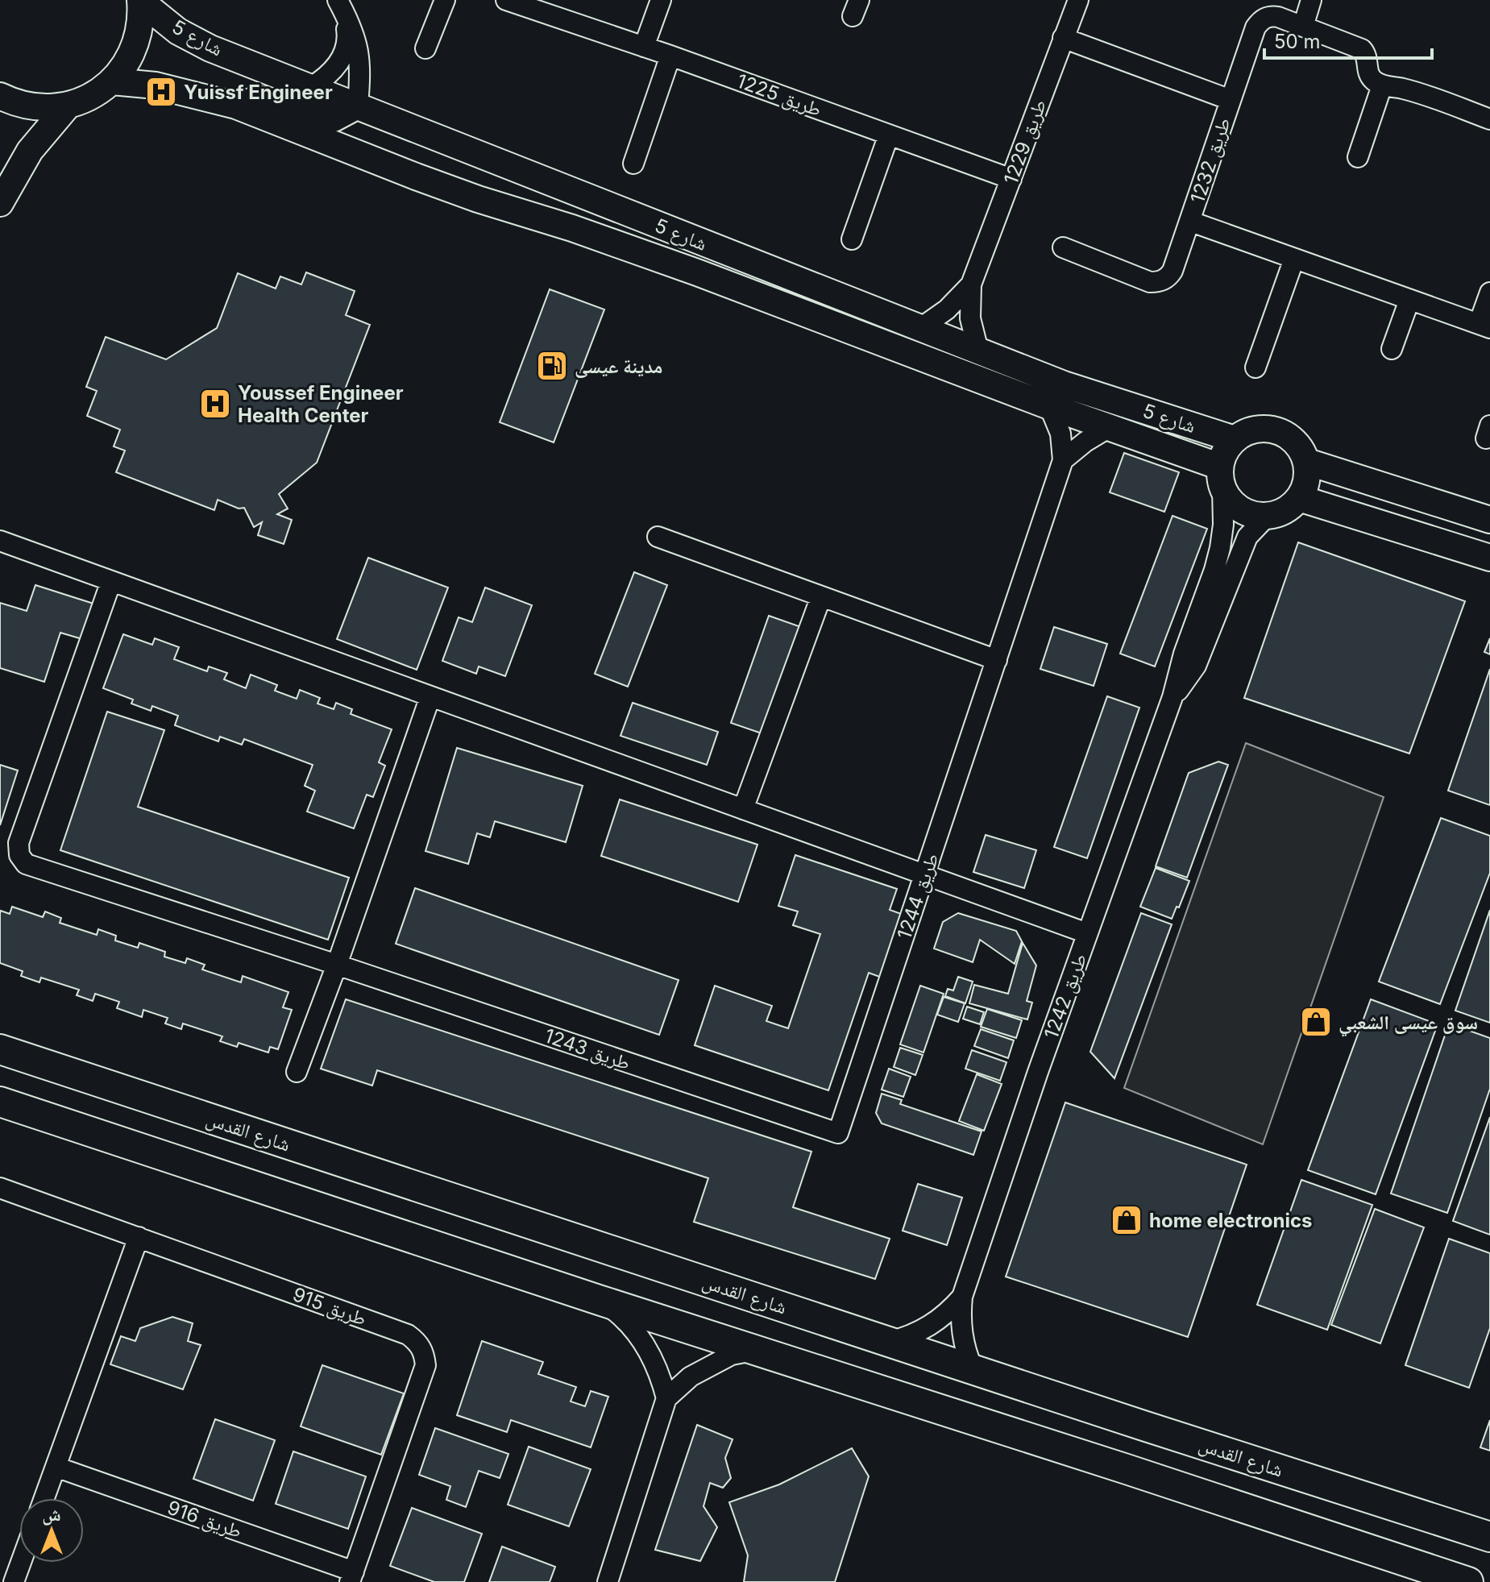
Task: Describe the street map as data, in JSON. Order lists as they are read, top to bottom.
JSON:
{
  "streets": {
    "main road": ["شارع القدس"],
    "street": [
      "شارع 5",
      "طريق 1225",
      "طريق 1229",
      "طريق 1232",
      "طريق 1244",
      "طريق 1242",
      "طريق 1243",
      "طريق 915",
      "طريق 916"
    ]
  },
  "crossings": [
    ["شارع 5", "طريق 1229"],
    ["شارع 5", "طريق 1244"],
    ["شارع 5", "طريق 1242"],
    ["طريق 1225", "طريق 1229"],
    ["طريق 1244", "طريق 1243"],
    ["طريق 1242", "شارع القدس"],
    ["طريق 915", "طريق 916"]
  ],
  "places": {
    "hospital": ["Yuissf Engineer", "Youssef Engineer Health Center"],
    "fuel station": ["مدينة عيسى"],
    "shop": ["سوق عيسى الشعبي", "home electronics"]
  },
  "scale_bar": "50 m",
  "north": "top"
}
